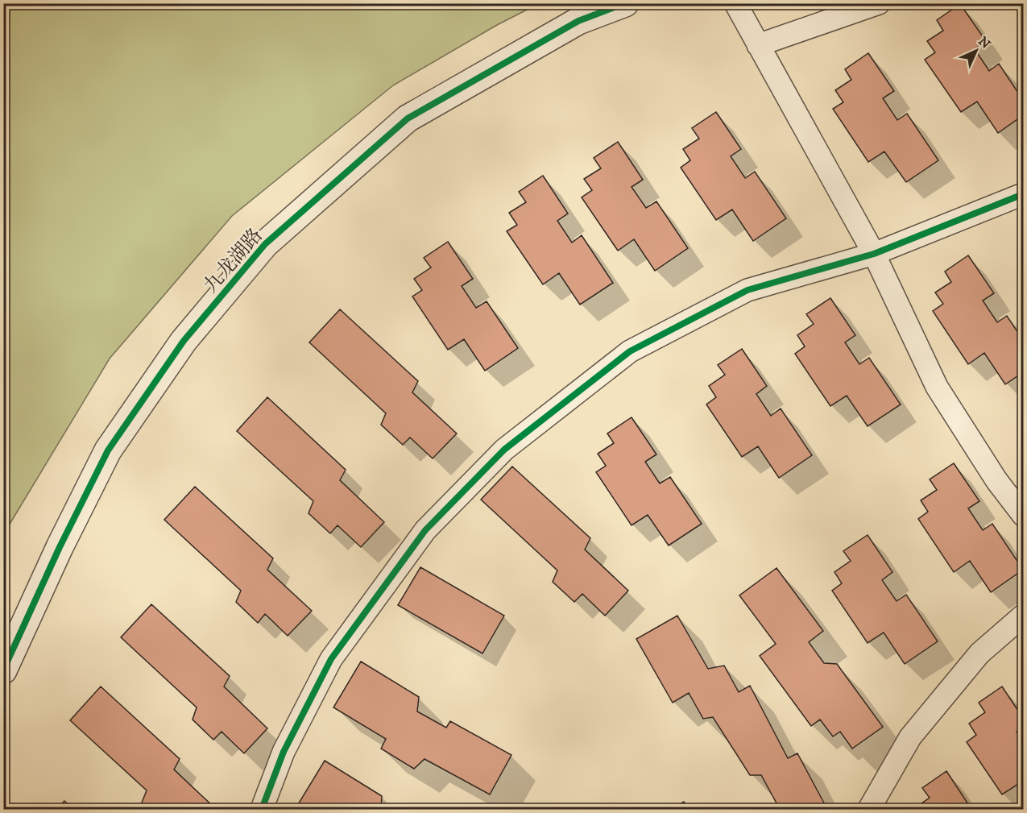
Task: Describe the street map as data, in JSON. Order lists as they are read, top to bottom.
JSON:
{
  "streets": {
    "street": ["九龙湖路"]
  },
  "north": "top right"
}
